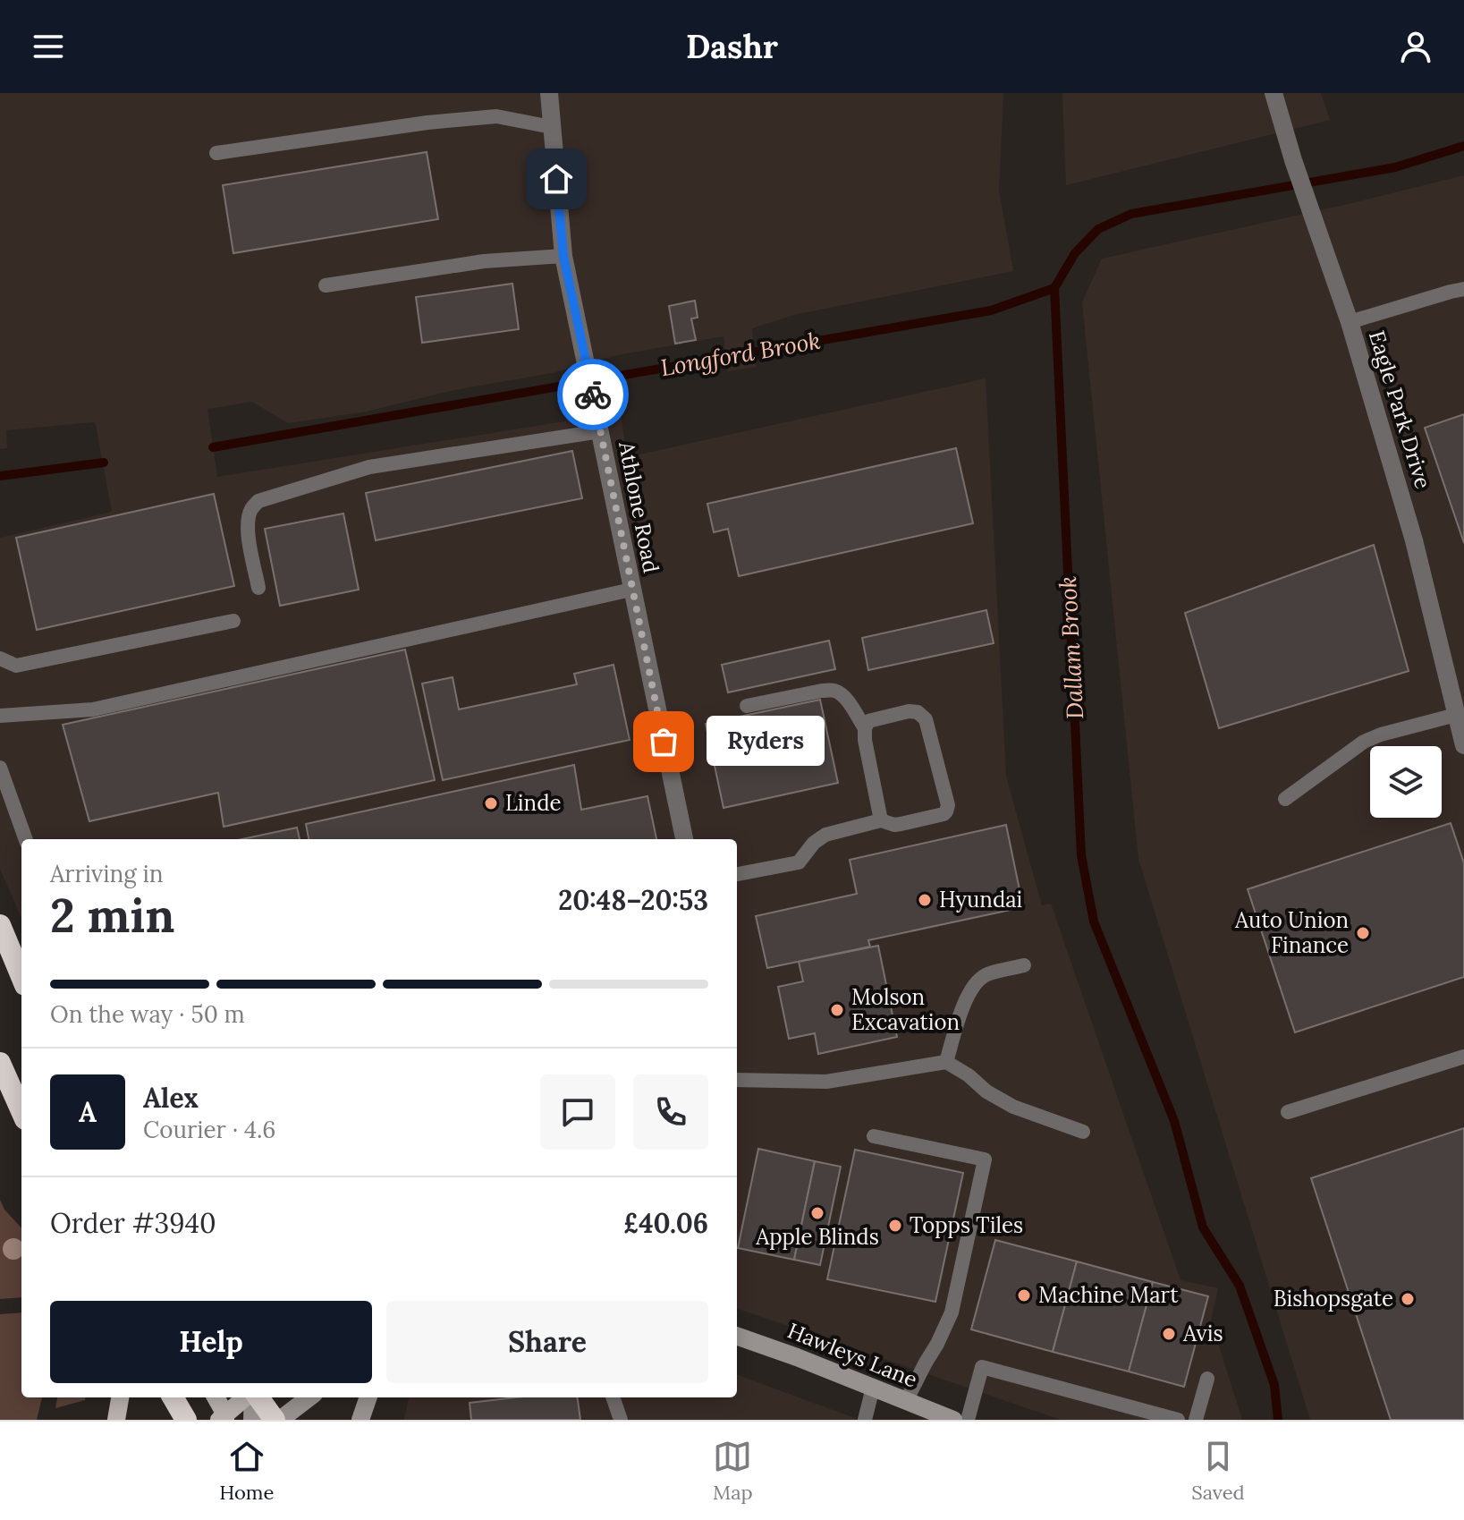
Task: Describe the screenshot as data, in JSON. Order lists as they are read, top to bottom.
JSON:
{
  "streets": {
    "street": ["Eagle Park Drive", "Athlone Road", "Hawleys Lane"]
  },
  "water": ["Longford Brook", "Dallam Brook"],
  "places": [
    "Ryders",
    "Linde",
    "Hyundai",
    "Auto Union Finance",
    "Molson Excavation",
    "Apple Blinds",
    "Topps Tiles",
    "Machine Mart",
    "Bishopsgate",
    "Avis"
  ],
  "page": {
    "header": "Dashr",
    "bubble": "Ryders",
    "heading": ["2 min", "Arriving in", "20:48–20:53"],
    "panel": [
      "Alex",
      "Courier · 4.6",
      "Order #3940",
      "£40.06"
    ],
    "bar": "On the way · 50 m",
    "round": "A",
    "buttons": ["Help", "Share"],
    "tabs": ["Home", "Map", "Saved"]
  }
}
